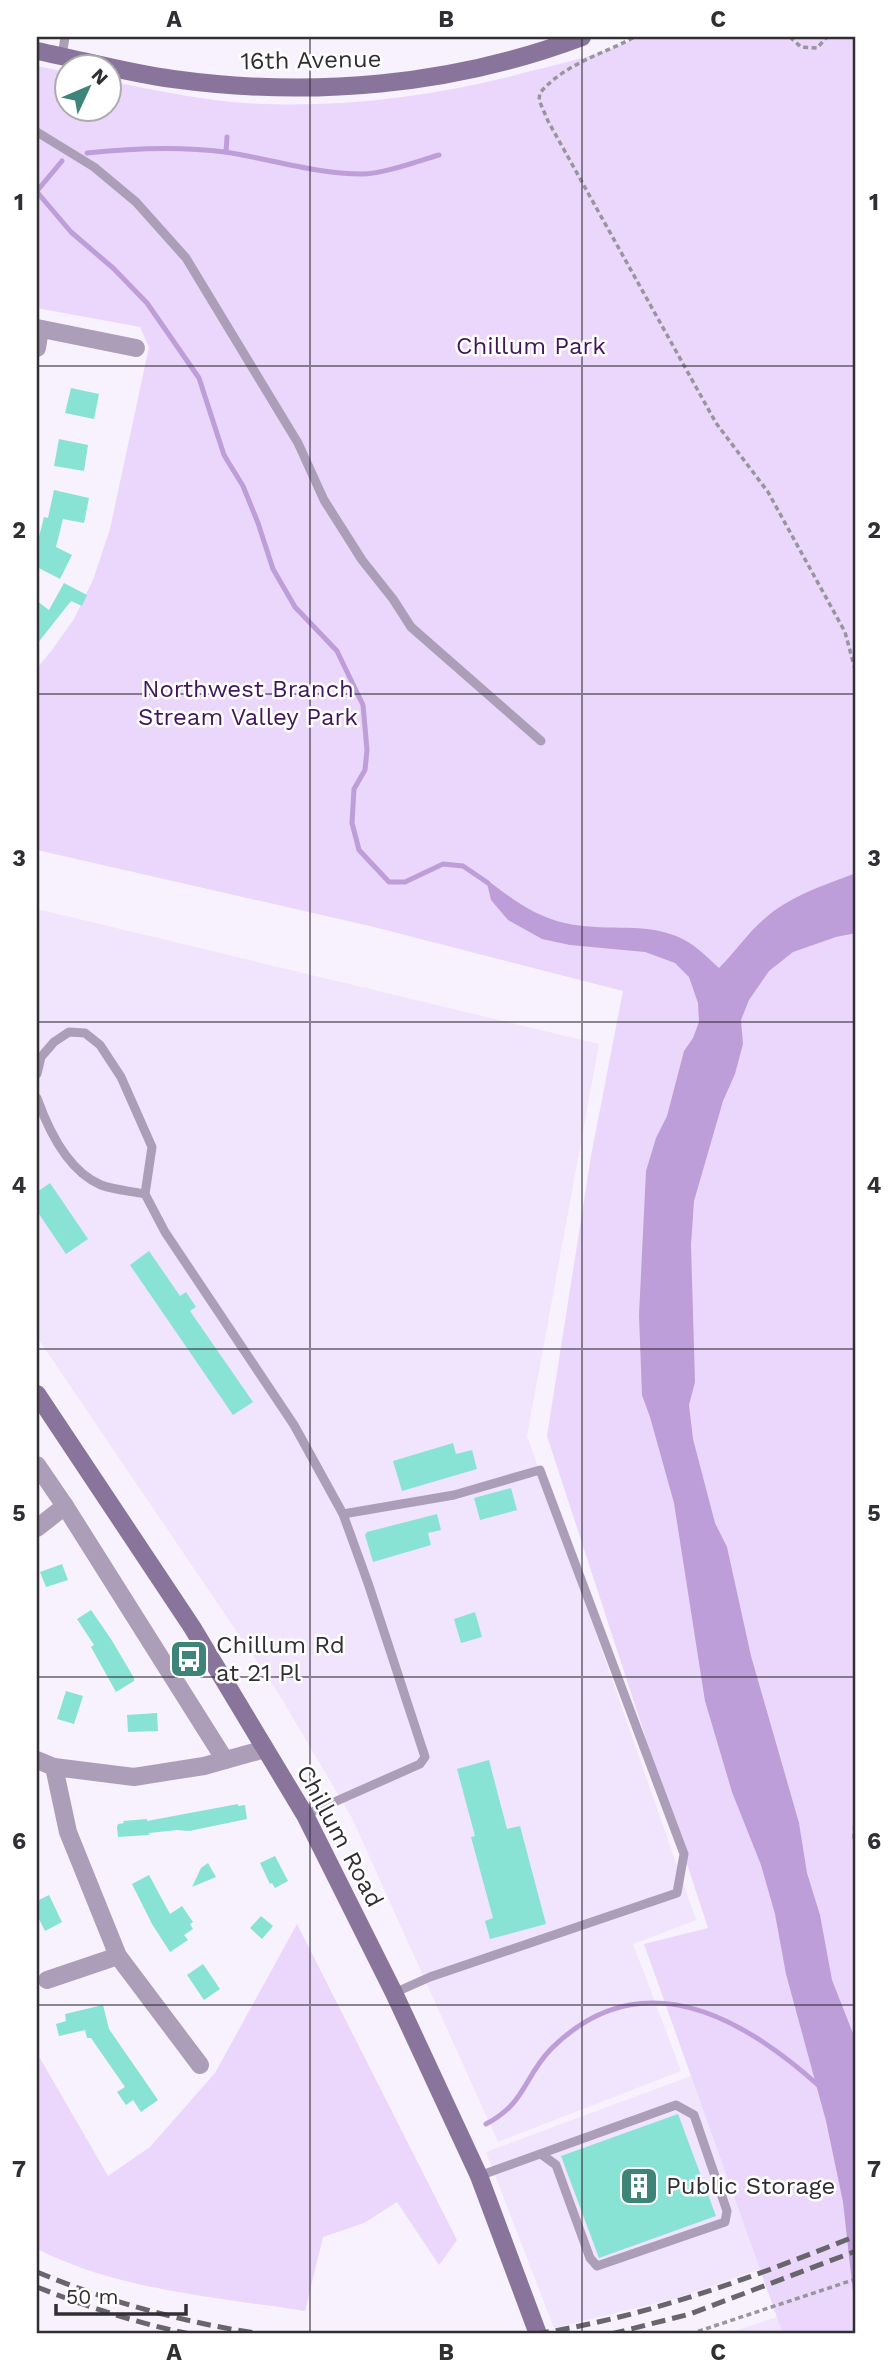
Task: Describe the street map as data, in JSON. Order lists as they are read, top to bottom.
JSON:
{
  "streets": {
    "main road": ["16th Avenue", "Chillum Road"]
  },
  "parks": ["Chillum Park", "Northwest Branch Stream Valley Park"],
  "places": {
    "bus stop": ["Chillum Rd at 21 Pl"],
    "building": ["Public Storage"]
  },
  "scale_bar": "50 m",
  "north": "top right",
  "grid": {
    "columns": ["A", "B", "C"],
    "rows": [
      "1",
      "2",
      "3",
      "4",
      "5",
      "6",
      "7"
    ]
  }
}
